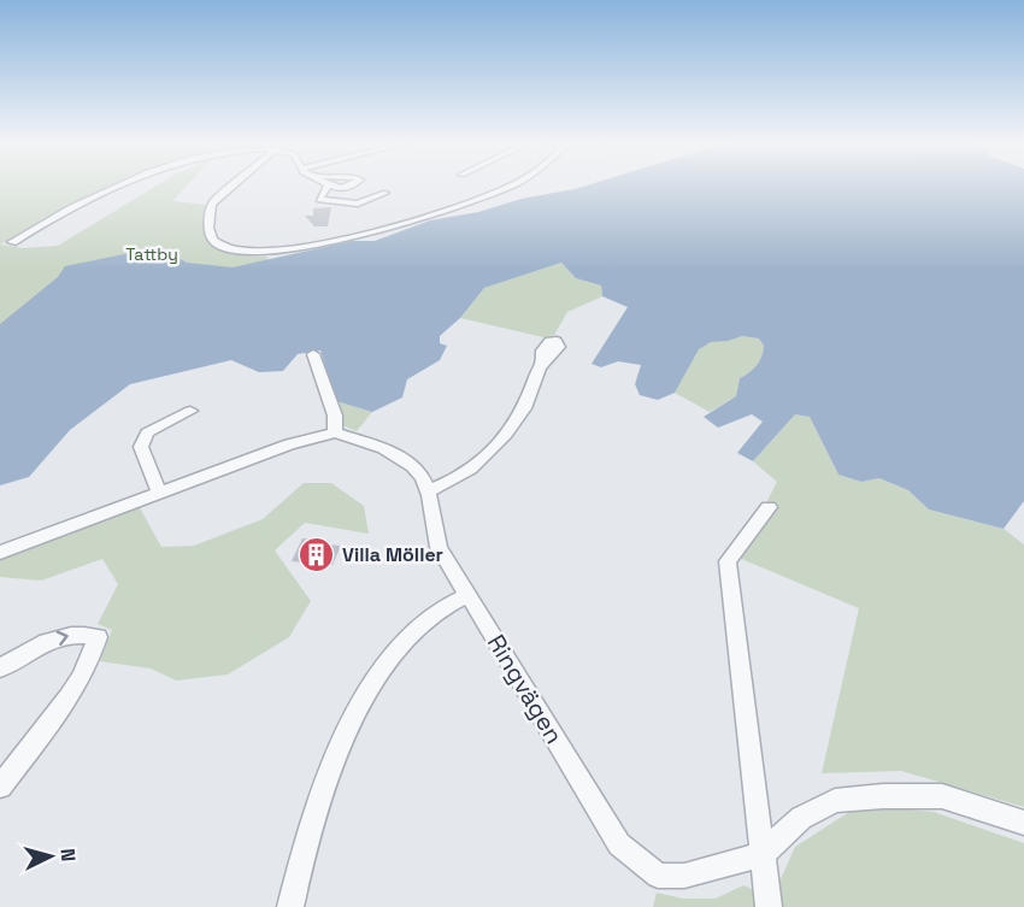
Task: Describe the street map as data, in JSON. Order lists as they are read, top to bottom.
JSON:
{
  "streets": {
    "street": ["Ringvägen"]
  },
  "parks": ["Tattby"],
  "places": {
    "building": ["Villa Möller"]
  },
  "north": "right"
}
